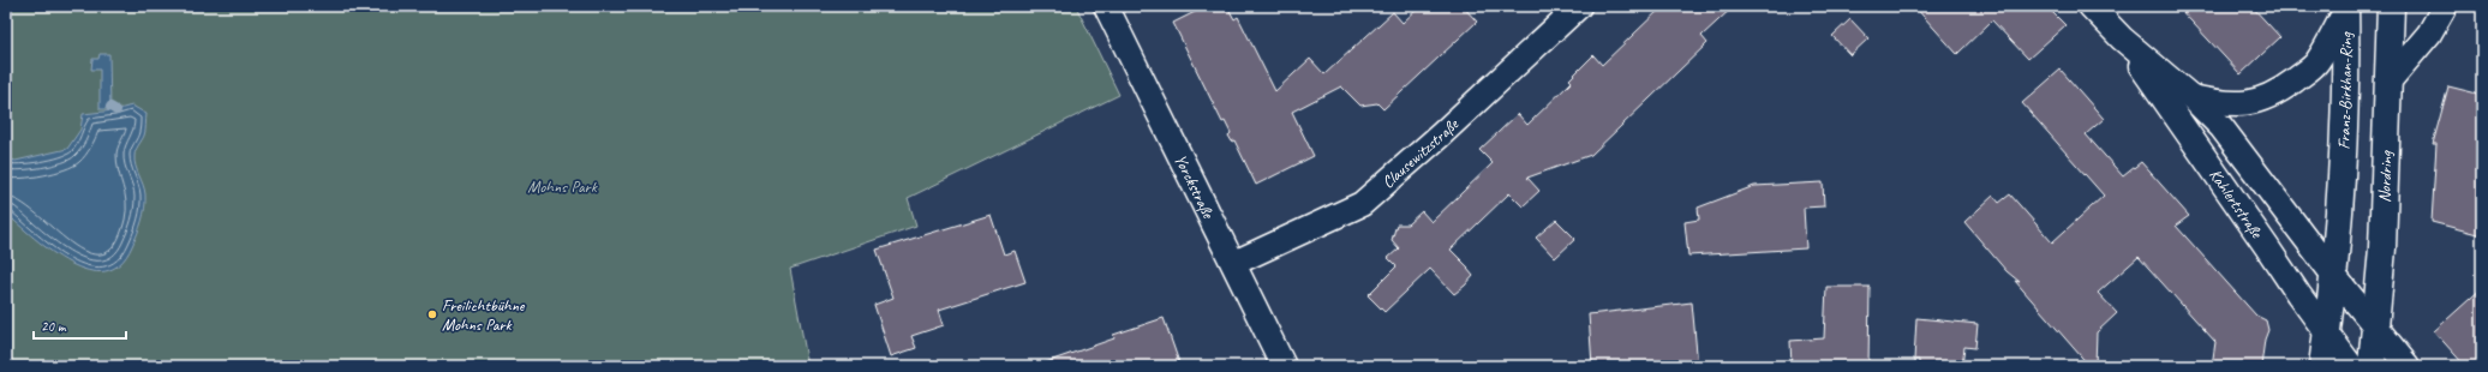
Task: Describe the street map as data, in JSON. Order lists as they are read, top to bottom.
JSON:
{
  "streets": {
    "main road": ["Franz-Birkhan-Ring", "Nordring"],
    "street": ["Clausewitzstraße", "Yorckstraße", "Kahlertstraße"]
  },
  "crossings": [
    ["Franz-Birkhan-Ring", "Kahlertstraße"],
    ["Clausewitzstraße", "Yorckstraße"],
    ["Nordring", "Kahlertstraße"]
  ],
  "parks": ["Mohns Park"],
  "places": ["Freilichtbühne Mohns Park"],
  "scale_bar": "20 m"
}
